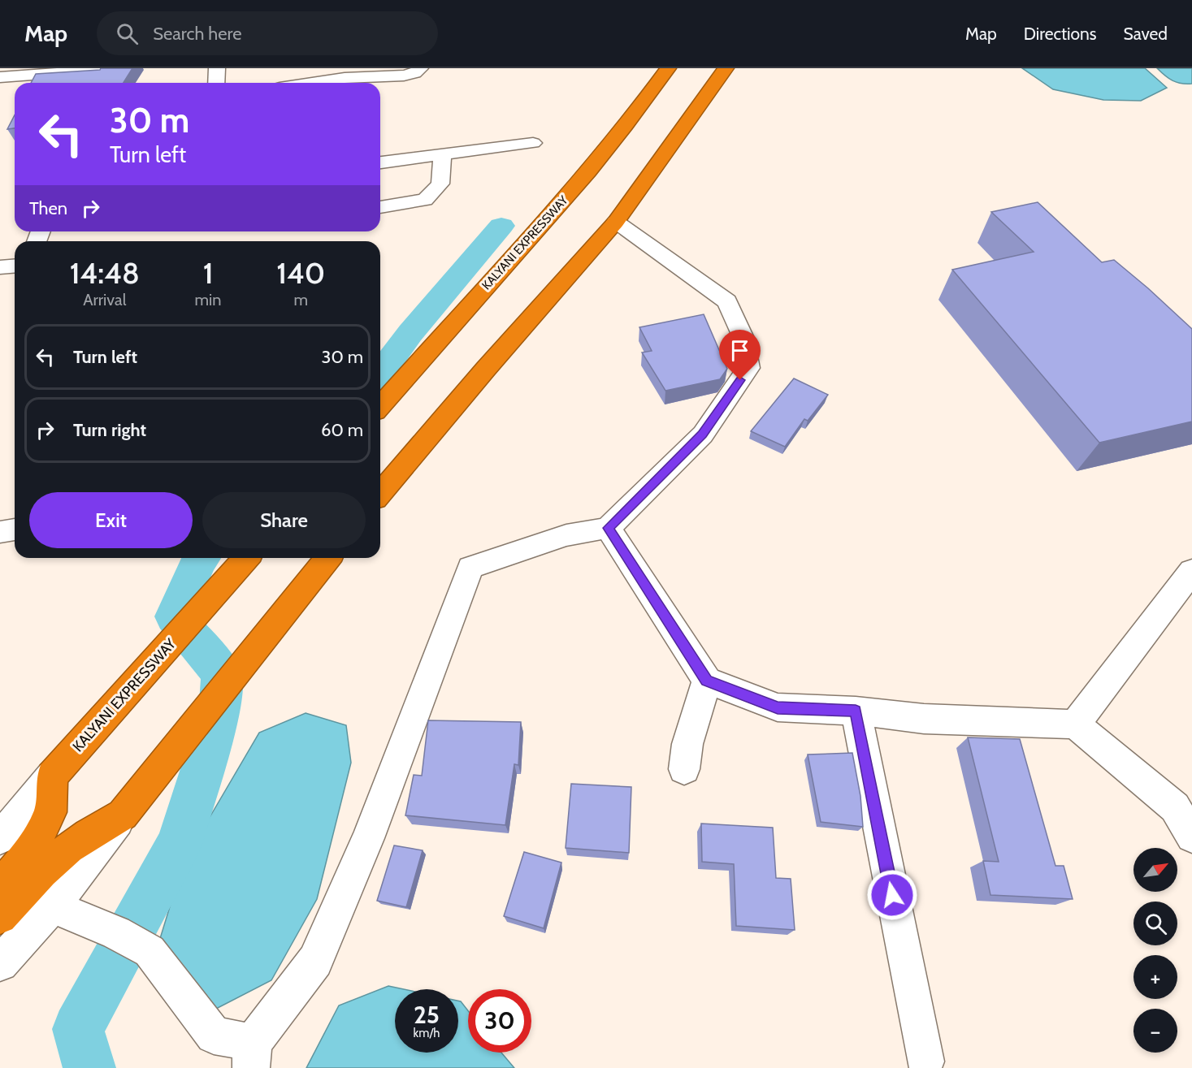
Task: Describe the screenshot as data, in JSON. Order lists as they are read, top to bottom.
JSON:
{
  "streets": {
    "highway": ["KALYANI EXPRESSWAY"]
  },
  "north": "top right",
  "page": {
    "header": "Map",
    "search": "Search here",
    "nav": ["Map", "Directions", "Saved"],
    "turn": ["30 m", "Turn left"],
    "then": "Then",
    "eta": [
      "14:48",
      "Arrival",
      "1",
      "min",
      "140",
      "m"
    ],
    "list": [
      {
        "name": "Turn left",
        "value": "30 m"
      },
      {
        "name": "Turn right",
        "value": "60 m"
      }
    ],
    "buttons": ["Exit", "Share"],
    "map_buttons": ["+", "−"],
    "speed": "25 km/h",
    "limit": "30"
  }
}
